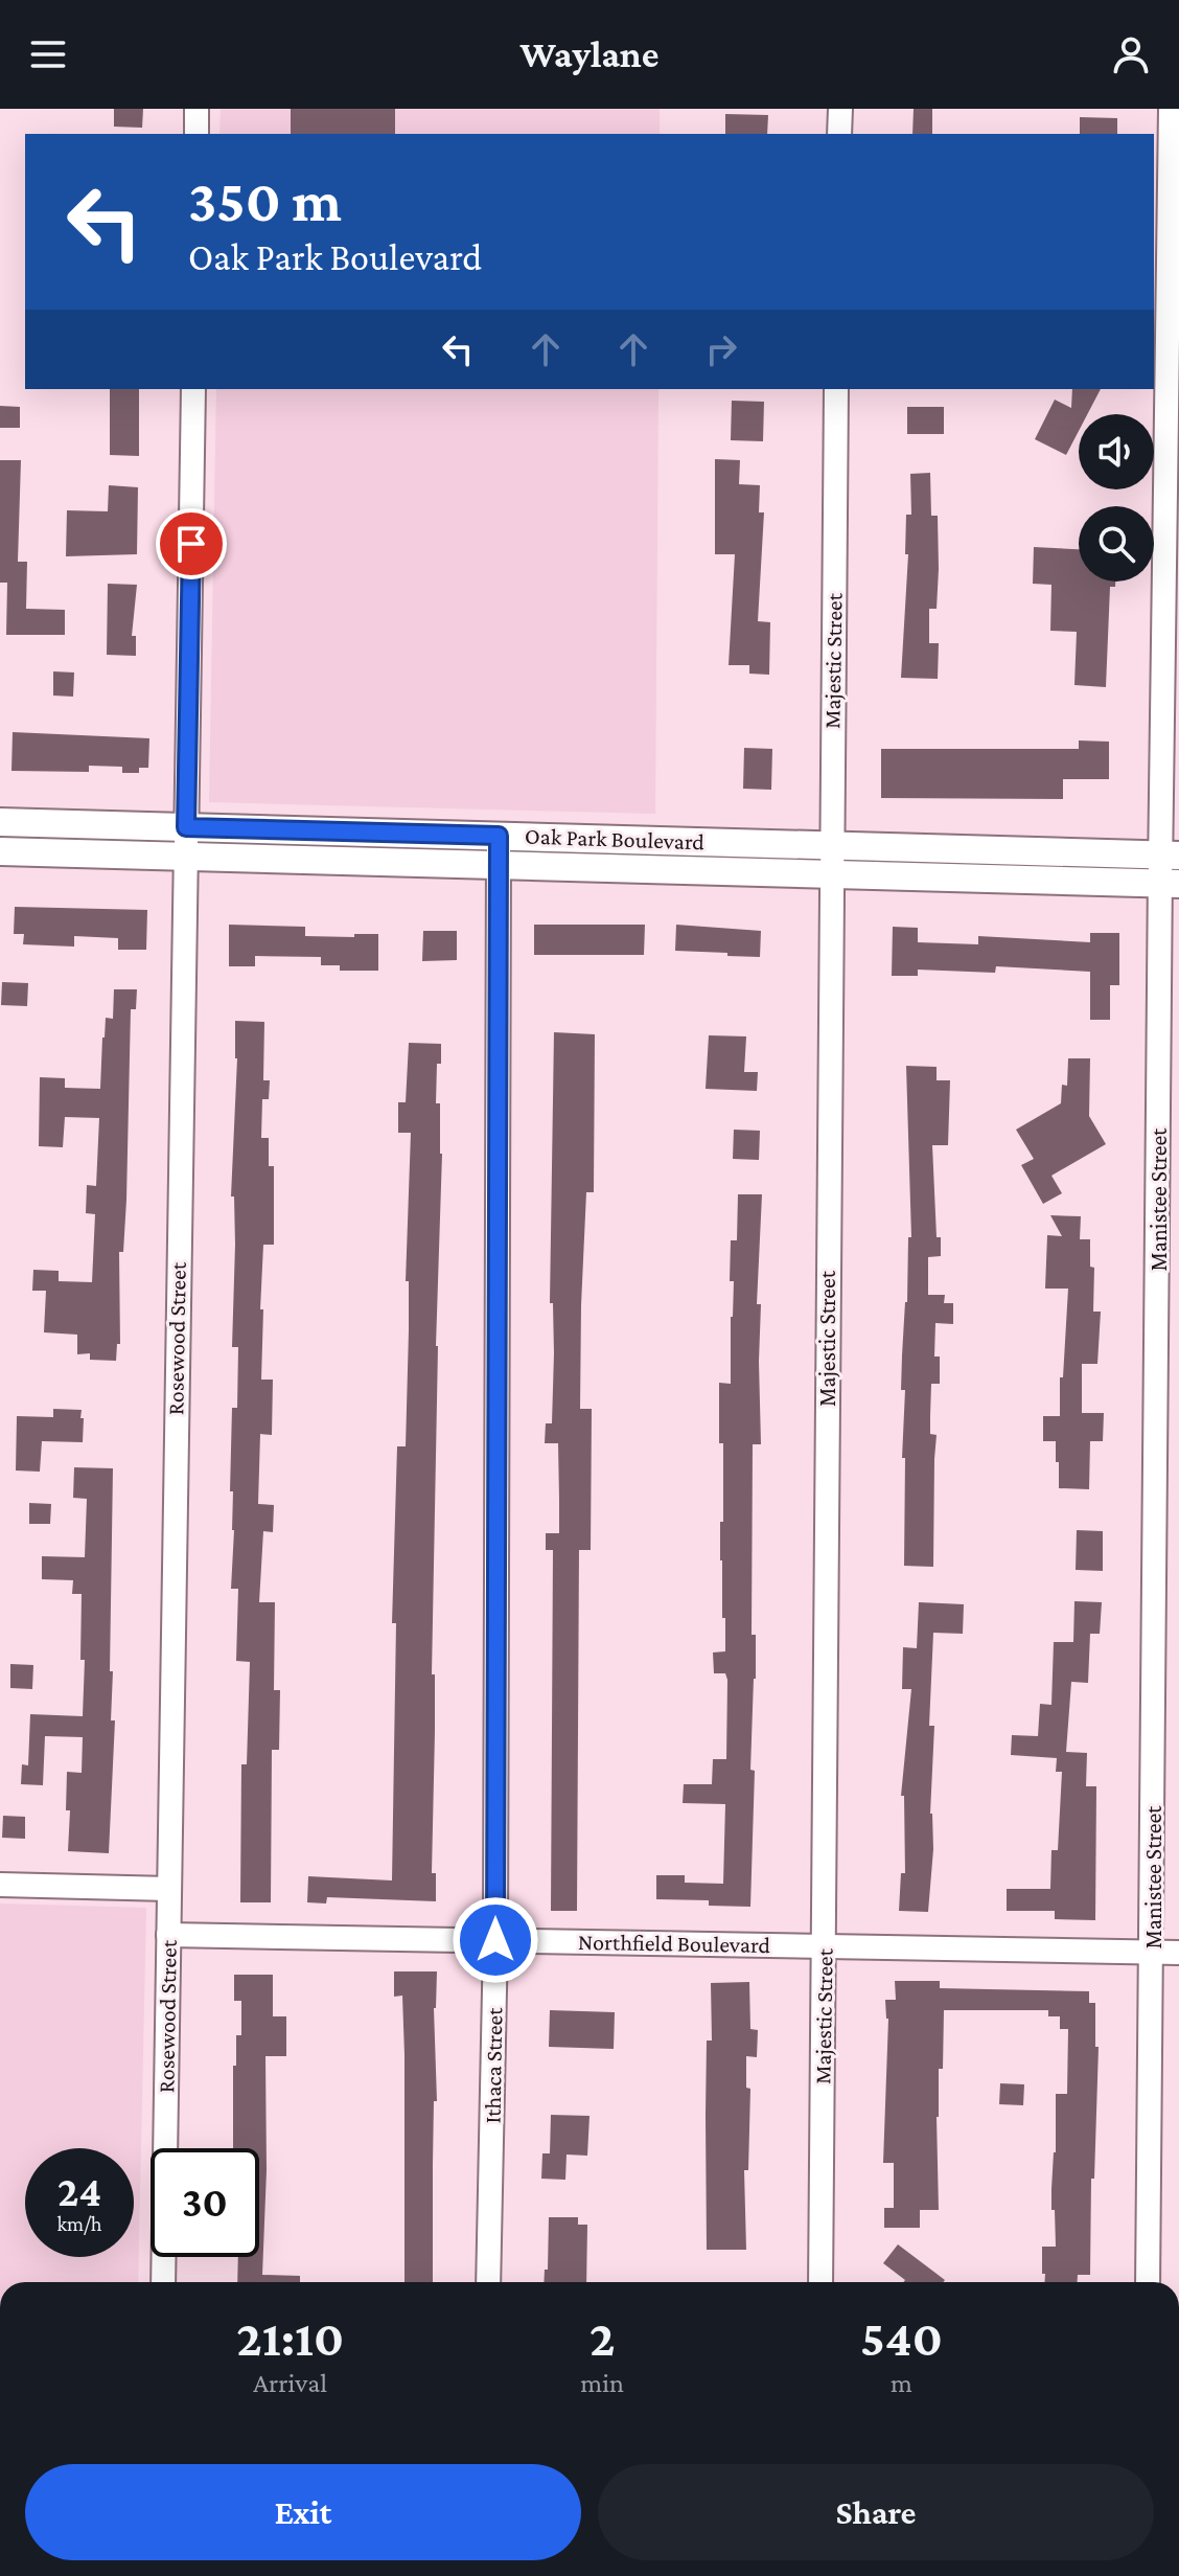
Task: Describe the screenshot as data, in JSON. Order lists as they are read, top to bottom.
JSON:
{
  "streets": {
    "street": [
      "Majestic Street",
      "Oak Park Boulevard",
      "Manistee Street",
      "Rosewood Street",
      "Northfield Boulevard",
      "Ithaca Street"
    ]
  },
  "crossings": [
    ["Majestic Street", "Oak Park Boulevard"],
    ["Majestic Street", "Northfield Boulevard"],
    ["Oak Park Boulevard", "Manistee Street"],
    ["Oak Park Boulevard", "Rosewood Street"],
    ["Oak Park Boulevard", "Ithaca Street"],
    ["Manistee Street", "Northfield Boulevard"],
    ["Rosewood Street", "Northfield Boulevard"],
    ["Northfield Boulevard", "Ithaca Street"]
  ],
  "page": {
    "header": "Waylane",
    "turn": ["350 m", "Oak Park Boulevard"],
    "speed": "24 km/h",
    "limit": "30",
    "eta": [
      "21:10",
      "Arrival",
      "2",
      "min",
      "540",
      "m"
    ],
    "buttons": ["Exit", "Share"]
  }
}
